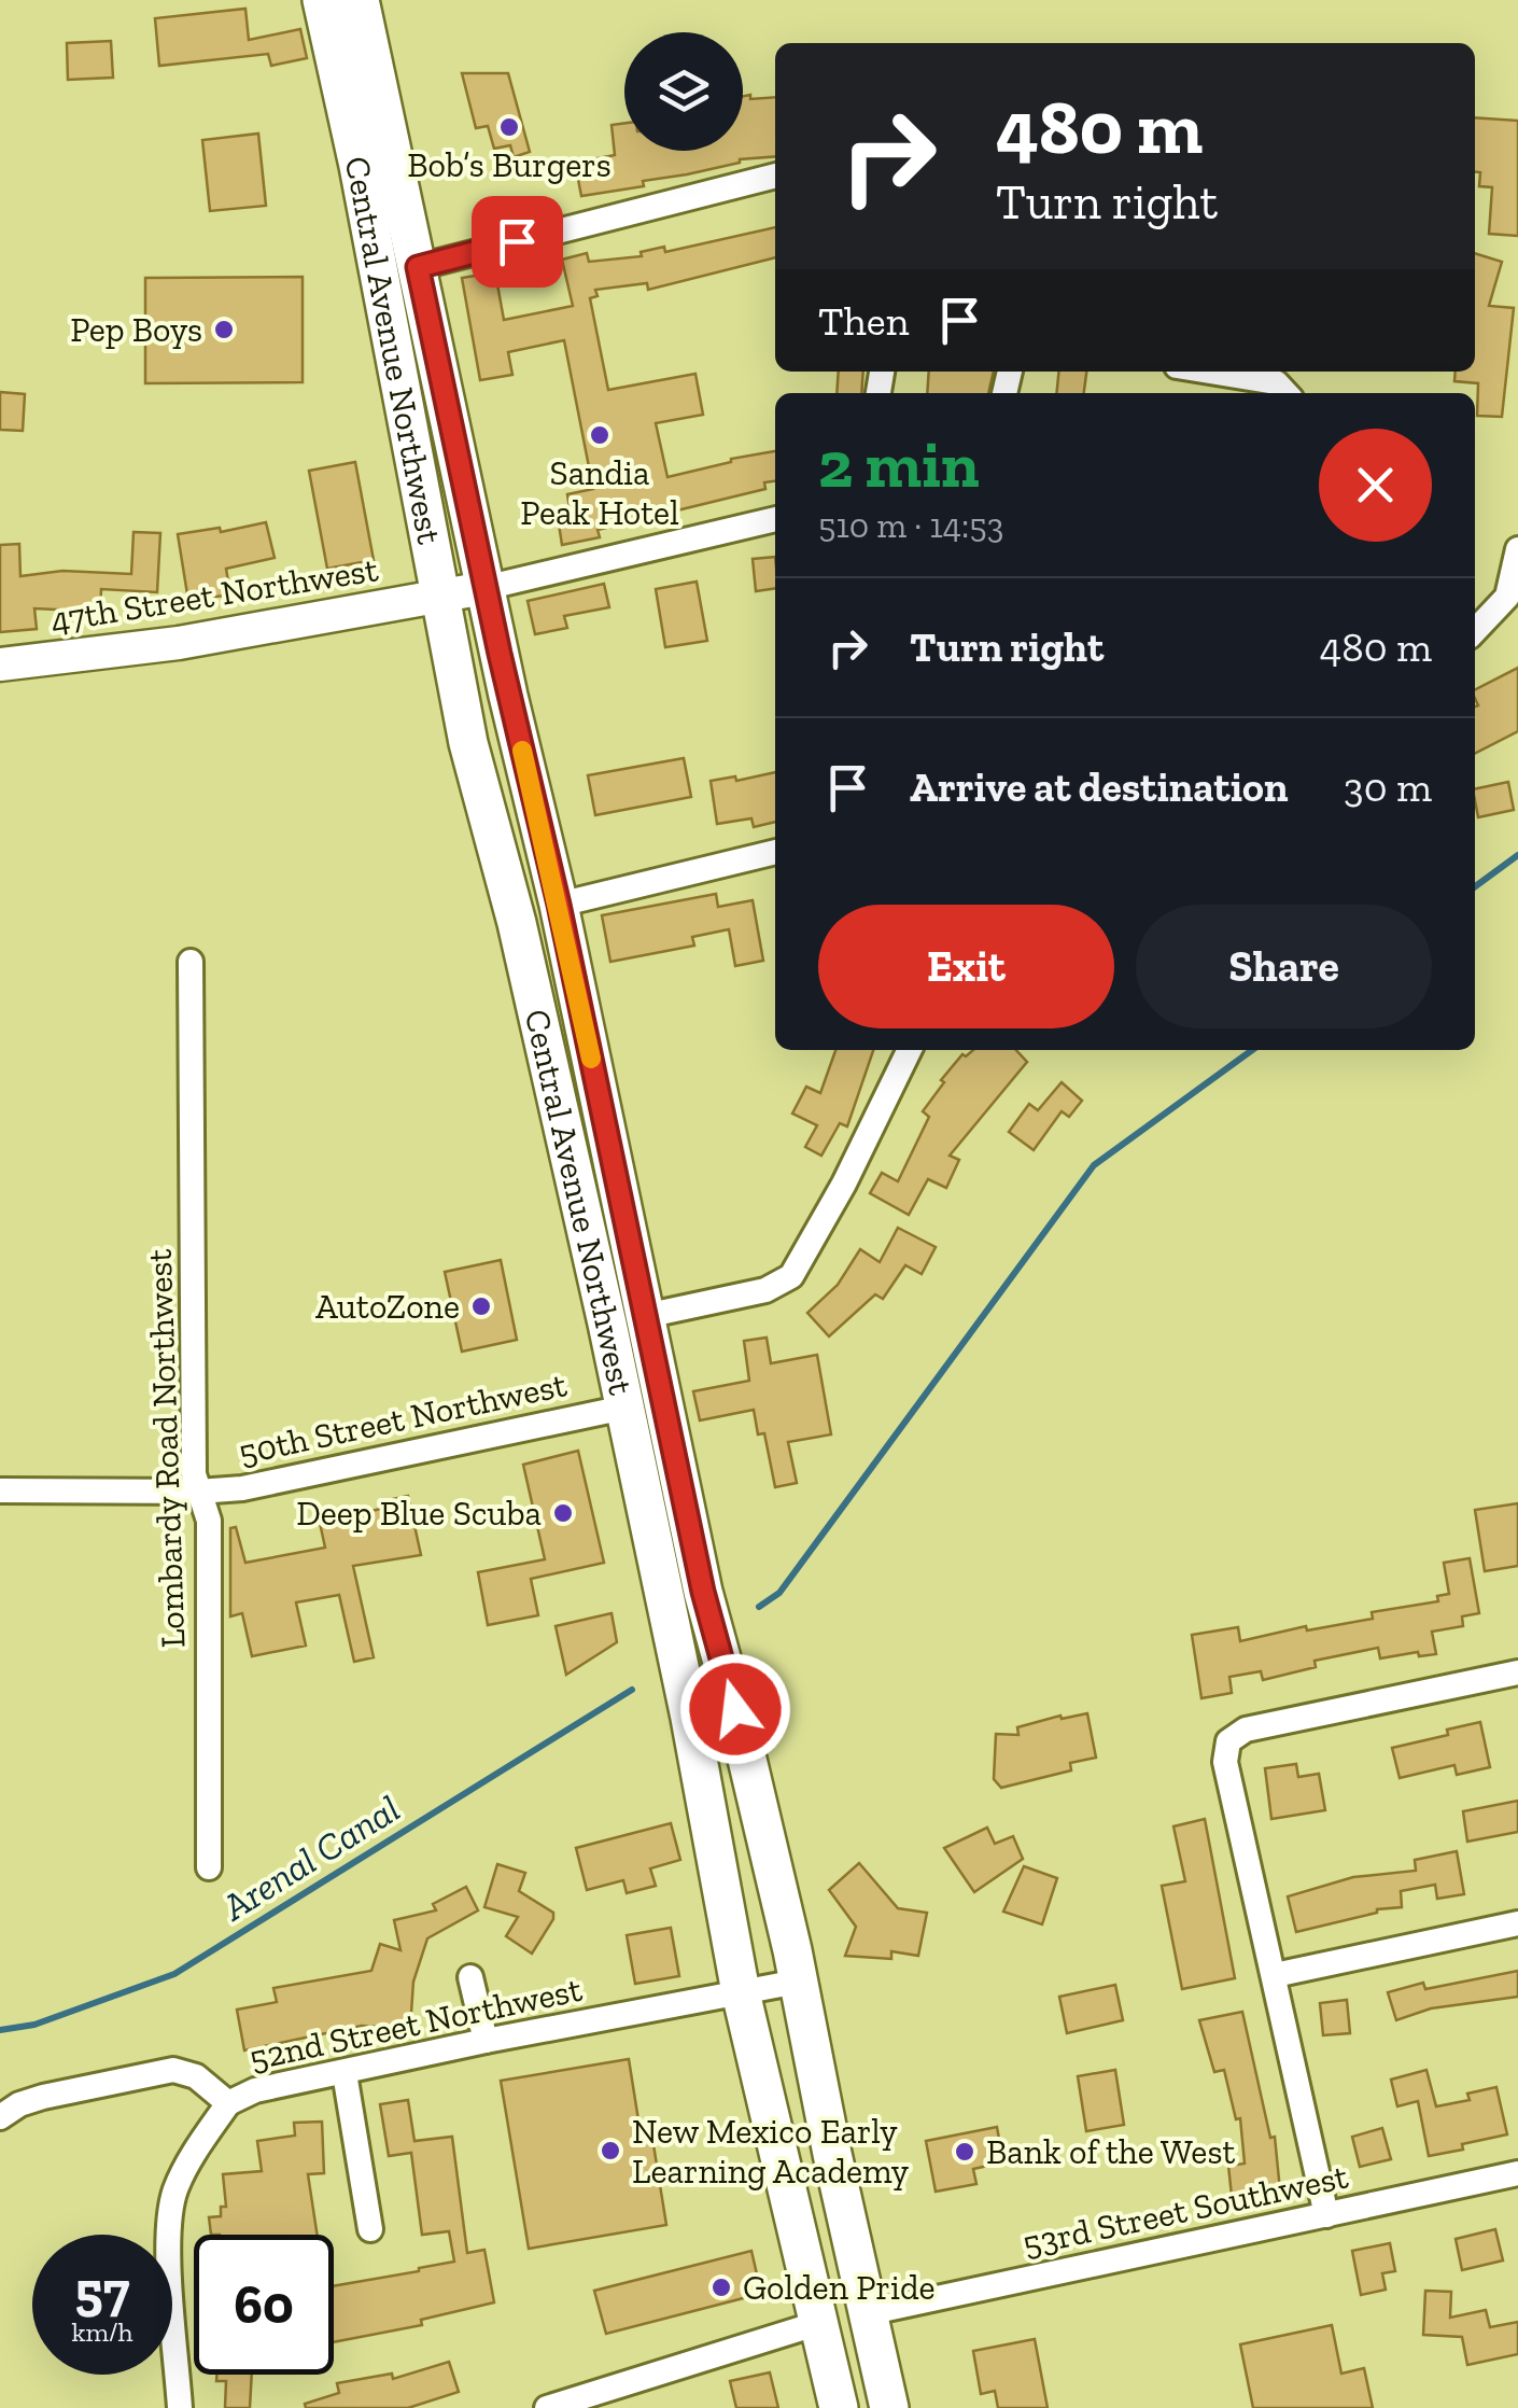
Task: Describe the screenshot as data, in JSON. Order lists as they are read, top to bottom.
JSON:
{
  "streets": {
    "main road": ["Central Avenue Northwest"],
    "street": [
      "47th Street Northwest",
      "50th Street Northwest",
      "Lombardy Road Northwest",
      "52nd Street Northwest",
      "53rd Street Southwest"
    ]
  },
  "crossings": [
    ["Central Avenue Northwest", "47th Street Northwest"],
    ["Central Avenue Northwest", "50th Street Northwest"],
    ["Central Avenue Northwest", "52nd Street Northwest"],
    ["50th Street Northwest", "Lombardy Road Northwest"]
  ],
  "water": ["Arenal Canal"],
  "places": [
    "Bob’s Burgers",
    "Pep Boys",
    "Sandia Peak Hotel",
    "AutoZone",
    "Deep Blue Scuba",
    "New Mexico Early Learning Academy",
    "Bank of the West",
    "Golden Pride"
  ],
  "page": {
    "turn": ["480 m", "Turn right"],
    "then": "Then",
    "heading": ["2 min", "510 m · 14:53"],
    "list": [
      {
        "name": "Turn right",
        "value": "480 m"
      },
      {
        "name": "Arrive at destination",
        "value": "30 m"
      }
    ],
    "buttons": ["Exit", "Share"],
    "speed": "57 km/h",
    "limit": "60"
  }
}
